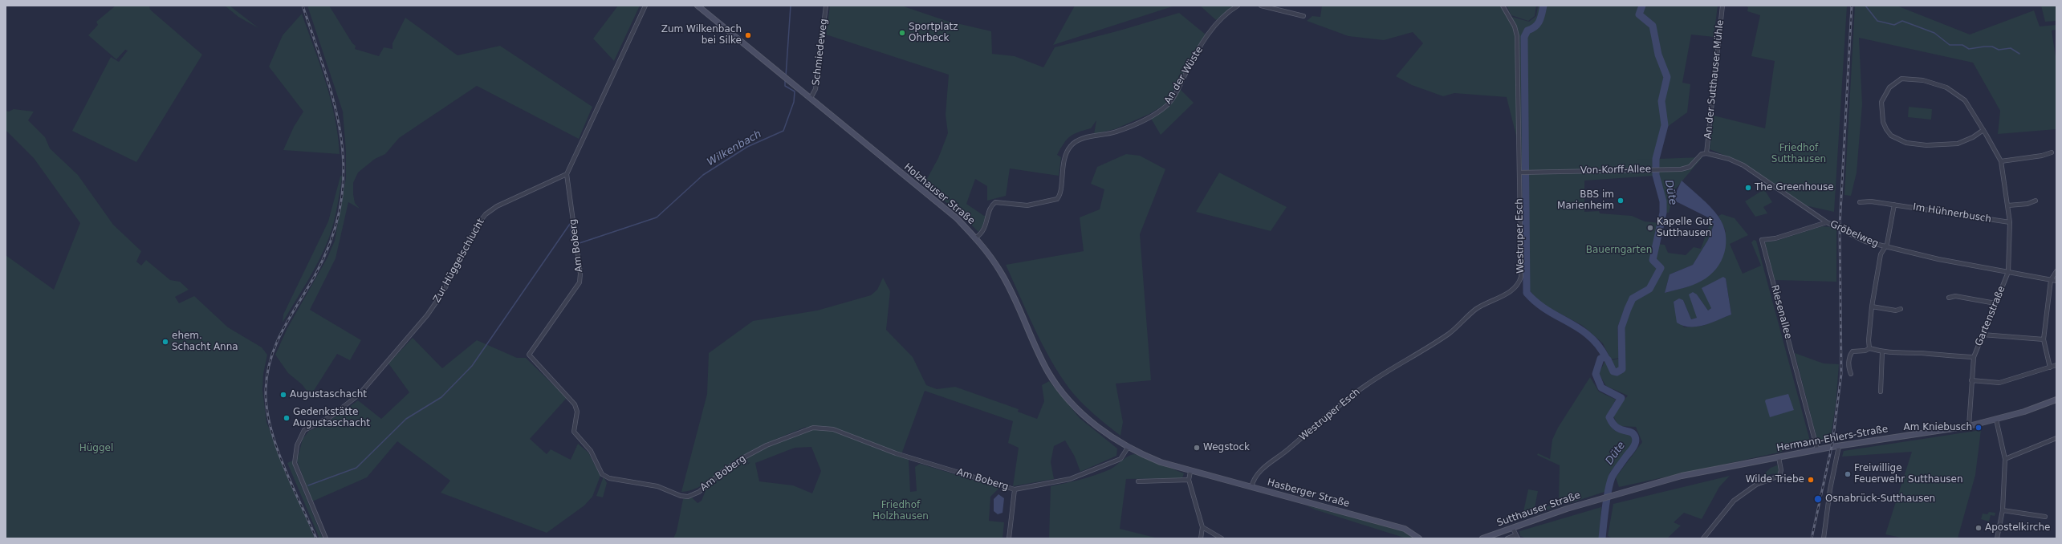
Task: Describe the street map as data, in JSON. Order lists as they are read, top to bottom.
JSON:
{
  "streets": {
    "street": [
      "Schmiedeweg",
      "An der Wüste",
      "An der Sutthauser Mühle",
      "Von-Korff-Allee",
      "Holzhauser Straße",
      "Im Hühnerbusch",
      "Gröbelweg",
      "Westruper Esch",
      "Am Boberg",
      "Zur Hüggelschlucht",
      "Riesenallee",
      "Gartenstraße",
      "Hermann-Ehlers-Straße",
      "Hasberger Straße",
      "Sutthauser Straße"
    ]
  },
  "crossings": [
    ["Schmiedeweg", "Holzhauser Straße"],
    ["An der Wüste", "Holzhauser Straße"],
    ["An der Sutthauser Mühle", "Von-Korff-Allee"],
    ["An der Sutthauser Mühle", "Gröbelweg"],
    ["Von-Korff-Allee", "Gröbelweg"],
    ["Von-Korff-Allee", "Westruper Esch"],
    ["Holzhauser Straße", "Am Boberg"],
    ["Holzhauser Straße", "Hasberger Straße"],
    ["Im Hühnerbusch", "Gartenstraße"],
    ["Gröbelweg", "Riesenallee"],
    ["Gröbelweg", "Gartenstraße"],
    ["Westruper Esch", "Hasberger Straße"],
    ["Am Boberg", "Zur Hüggelschlucht"],
    ["Riesenallee", "Hermann-Ehlers-Straße"],
    ["Gartenstraße", "Hermann-Ehlers-Straße"],
    ["Hermann-Ehlers-Straße", "Sutthauser Straße"]
  ],
  "water": ["Wilkenbach", "Düte"],
  "parks": [
    "Friedhof Sutthausen",
    "Bauerngarten",
    "Hüggel",
    "Friedhof Holzhausen"
  ],
  "places": [
    "Sportplatz Ohrbeck",
    "Zum Wilkenbach bei Silke",
    "The Greenhouse",
    "BBS im Marienheim",
    "Kapelle Gut Sutthausen",
    "ehem. Schacht Anna",
    "Augustaschacht",
    "Gedenkstätte Augustaschacht",
    "Am Kniebusch",
    "Wegstock",
    "Freiwillige Feuerwehr Sutthausen",
    "Wilde Triebe",
    "Osnabrück-Sutthausen",
    "Apostelkirche"
  ]
}
